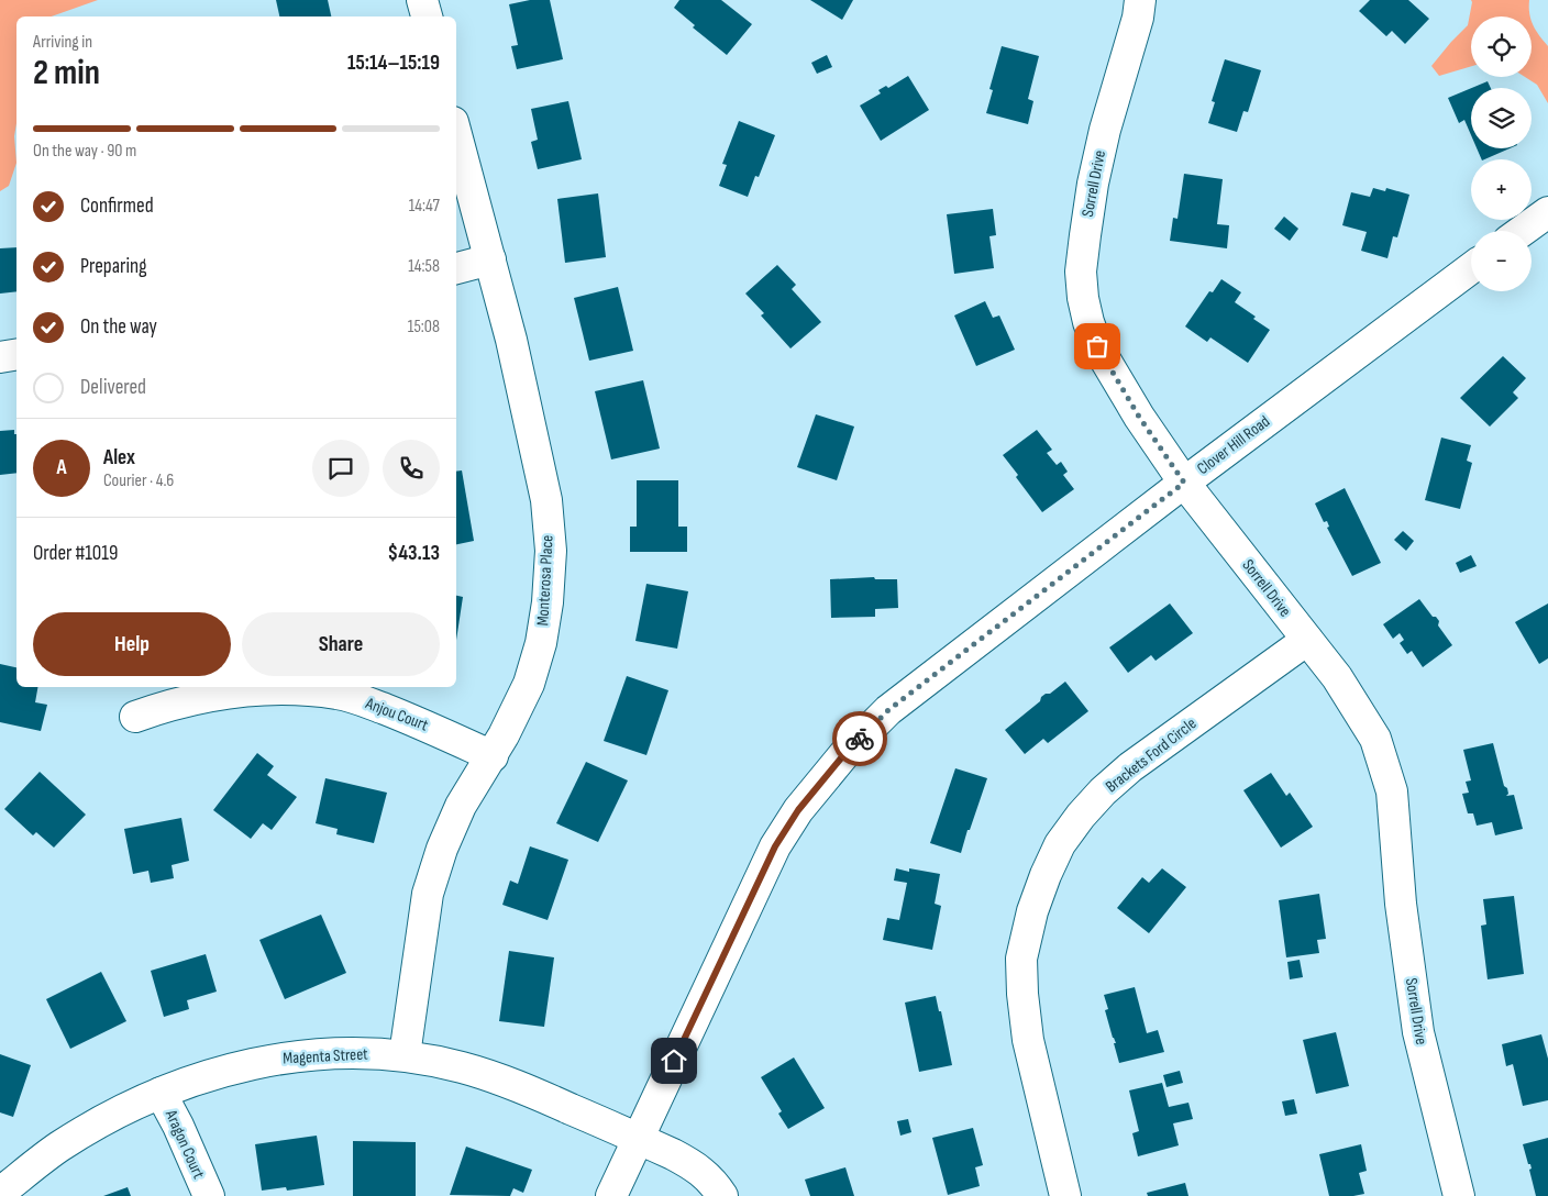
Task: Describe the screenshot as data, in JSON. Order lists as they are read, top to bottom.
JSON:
{
  "streets": {
    "street": [
      "Sorrell Drive",
      "Clover Hill Road",
      "Monterosa Place",
      "Anjou Court",
      "Brackets Ford Circle",
      "Magenta Street",
      "Aragon Court"
    ]
  },
  "crossings": [
    ["Sorrell Drive", "Clover Hill Road"],
    ["Sorrell Drive", "Brackets Ford Circle"],
    ["Clover Hill Road", "Magenta Street"],
    ["Monterosa Place", "Anjou Court"],
    ["Monterosa Place", "Magenta Street"],
    ["Magenta Street", "Aragon Court"]
  ],
  "page": {
    "map_buttons": ["+", "−"],
    "heading": ["2 min", "Arriving in", "15:14–15:19"],
    "panel": [
      "Alex",
      "Courier · 4.6",
      "Order #1019",
      "$43.13"
    ],
    "bar": "On the way · 90 m",
    "list": [
      ["Confirmed", "14:47"],
      ["Preparing", "14:58"],
      ["On the way", "15:08"],
      "Delivered"
    ],
    "round": "A",
    "buttons": ["Help", "Share"]
  }
}
